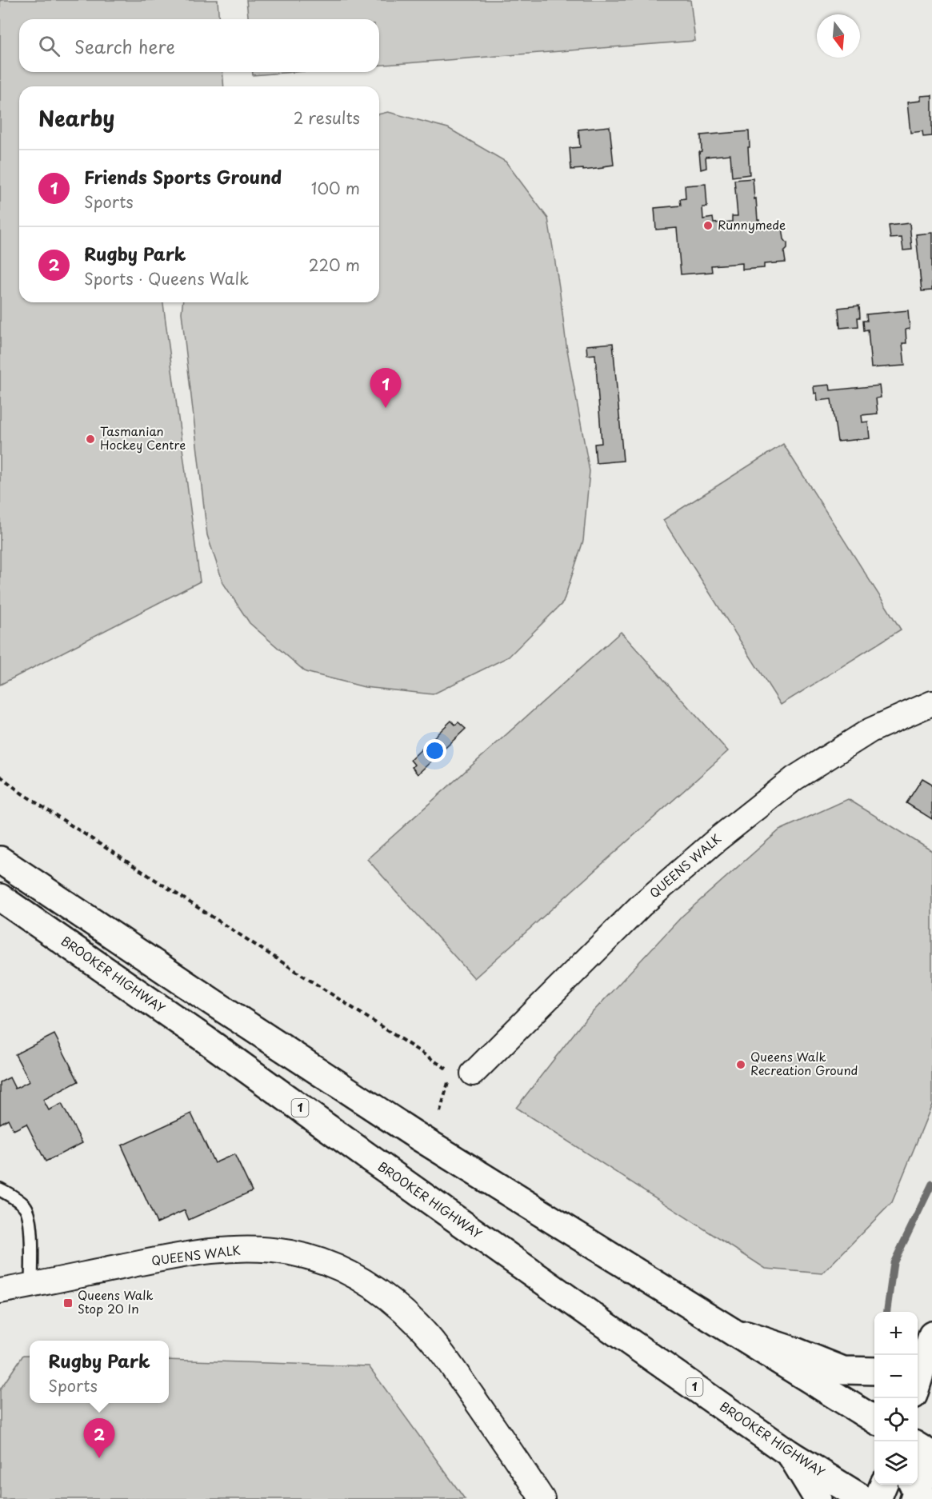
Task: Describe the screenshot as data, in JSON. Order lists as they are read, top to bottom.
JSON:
{
  "streets": {
    "main road": ["BROOKER HIGHWAY", "1"],
    "street": ["QUEENS WALK"]
  },
  "places": {
    "other": ["Runnymede", "Tasmanian Hockey Centre", "Queens Walk Recreation Ground"],
    "transit": ["Queens Walk Stop 20 In"]
  },
  "north": "bottom",
  "page": {
    "search": "Search here",
    "heading": ["Nearby", "2 results"],
    "list": [
      {
        "mark": "1",
        "name": "Friends Sports Ground",
        "note": "Sports",
        "value": "100 m"
      },
      {
        "mark": "2",
        "name": "Rugby Park",
        "note": "Sports · Queens Walk",
        "value": "220 m"
      }
    ],
    "pins": ["1", "2"],
    "map_buttons": ["+", "−"],
    "popup": ["Rugby Park", "Sports"]
  }
}
